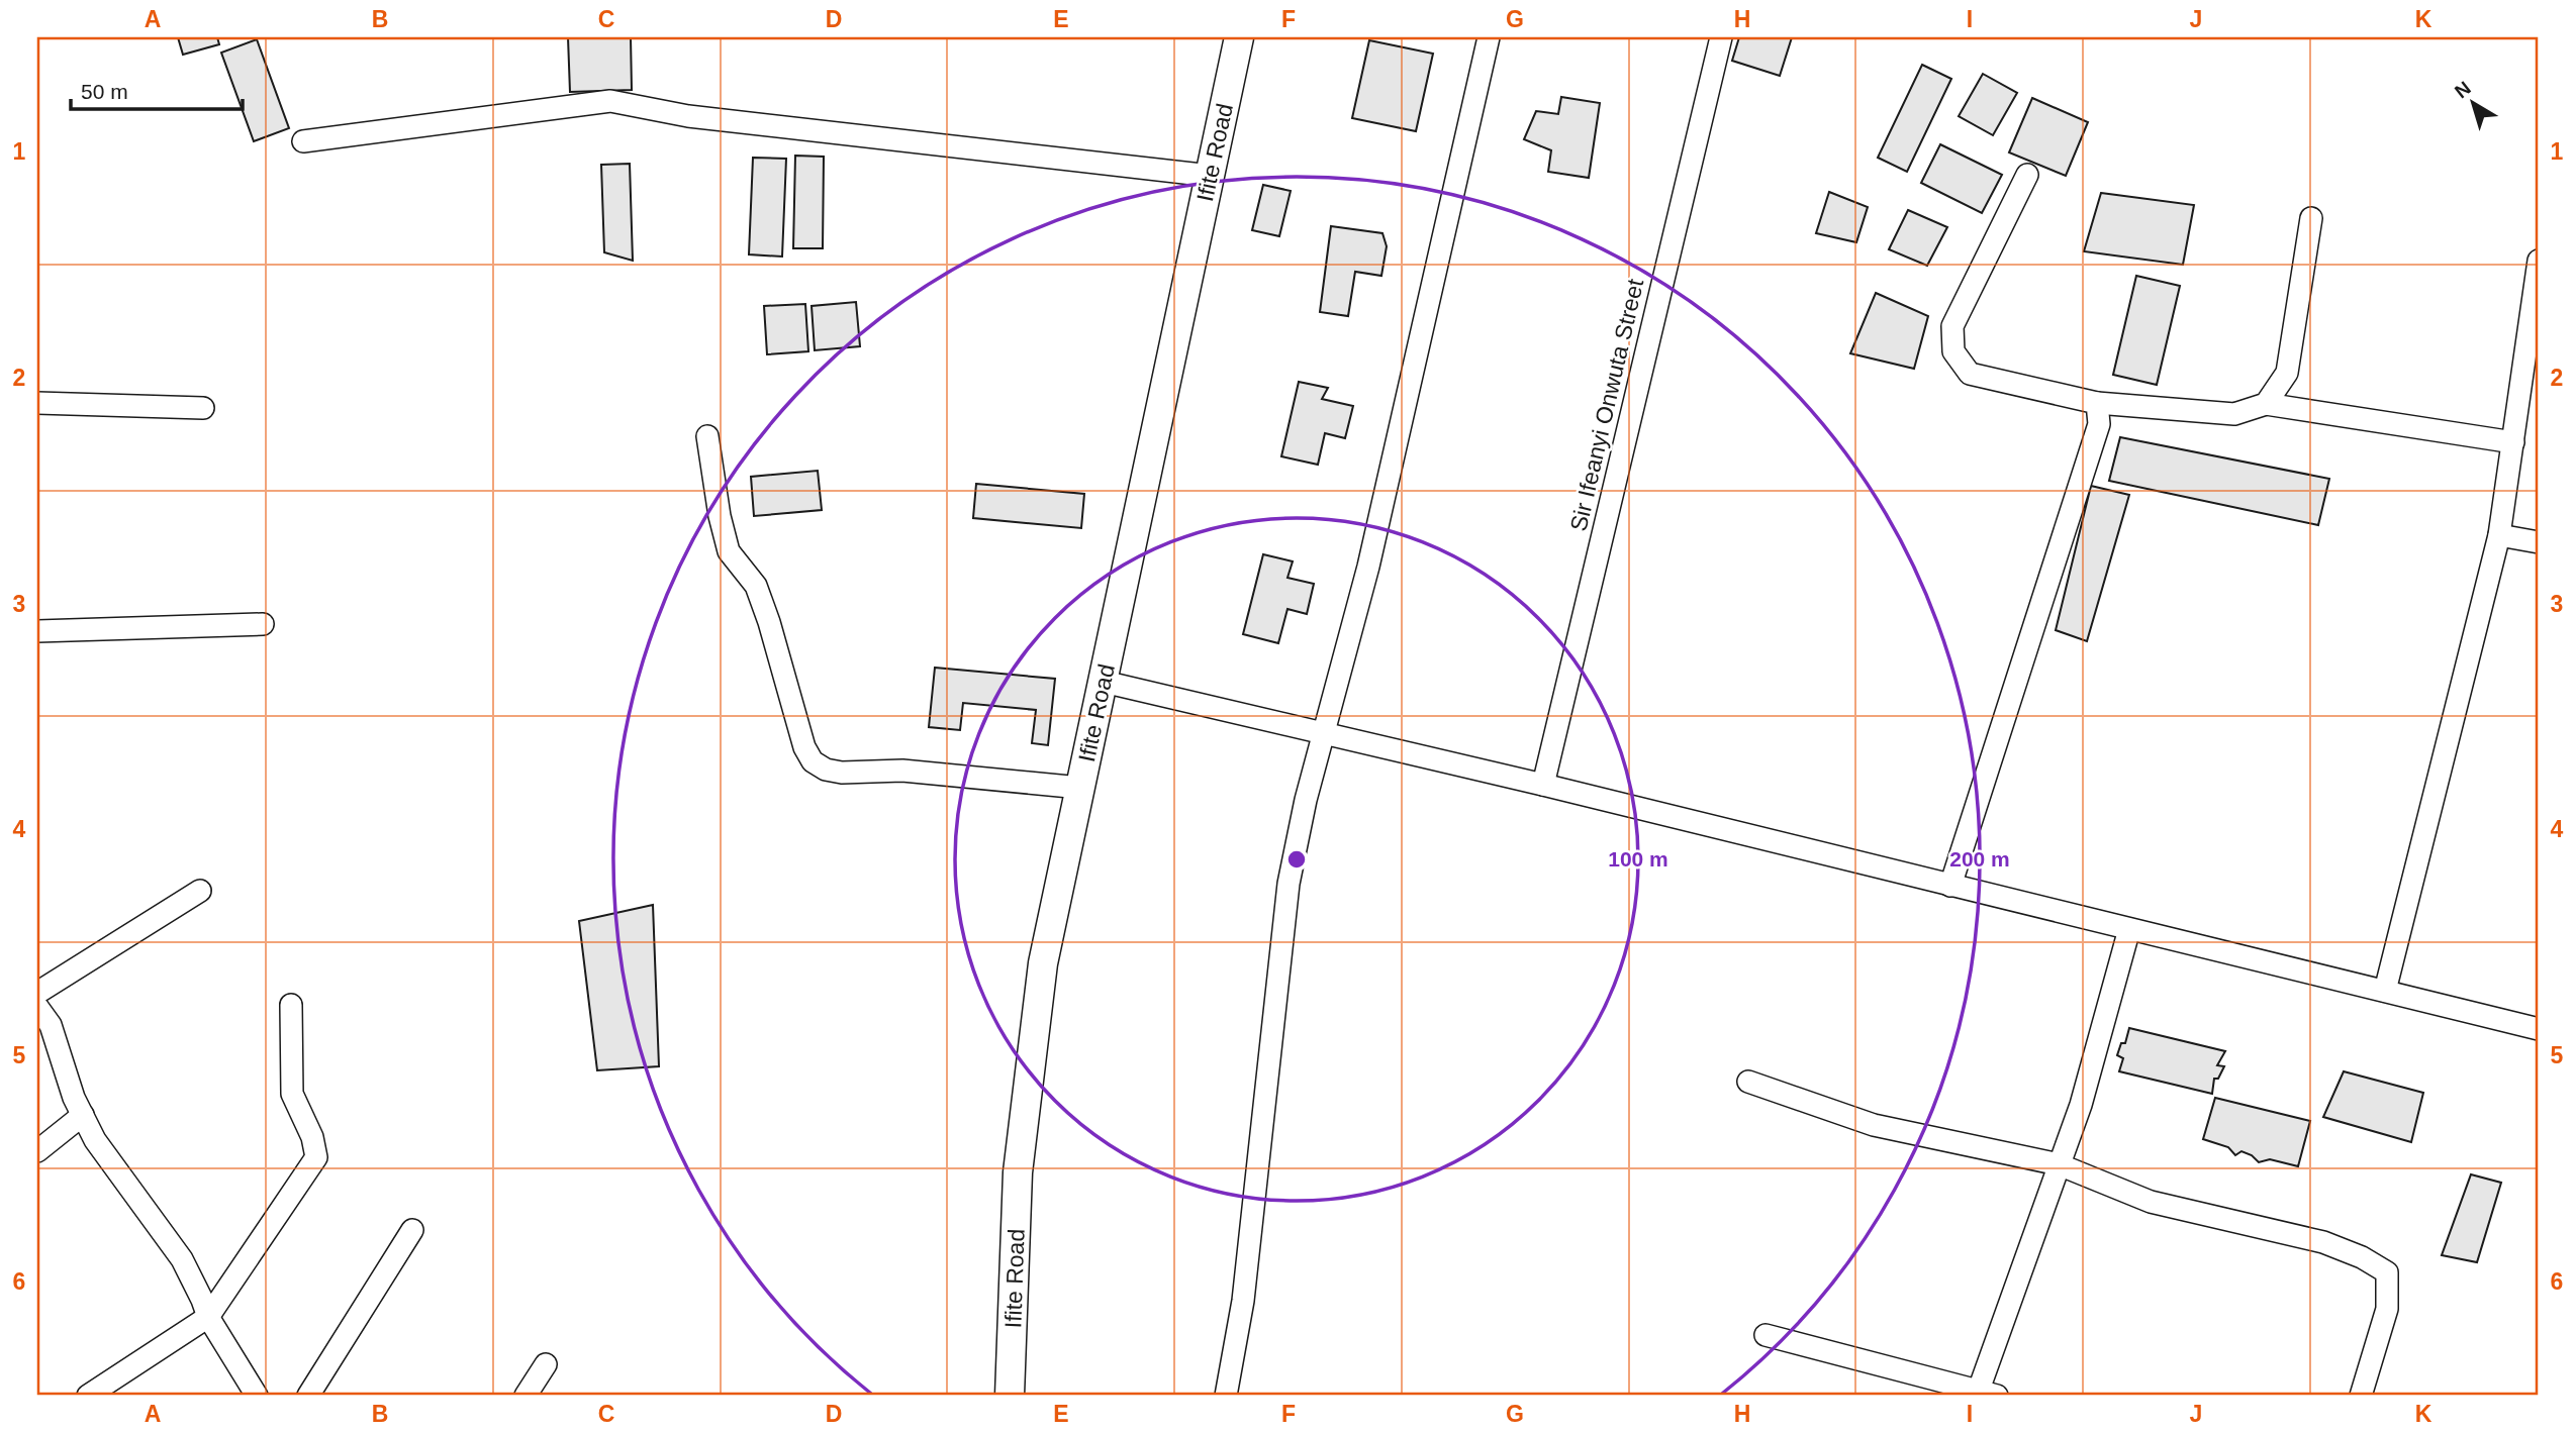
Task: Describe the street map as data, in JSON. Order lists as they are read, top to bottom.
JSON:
{
  "streets": {
    "street": ["Ifite Road", "Sir Ifeanyi Onwuta Street"]
  },
  "scale_bar": "50 m",
  "north": "top left",
  "grid": {
    "columns": [
      "A",
      "B",
      "C",
      "D",
      "E",
      "F",
      "G",
      "H",
      "I",
      "J",
      "K"
    ],
    "rows": [
      "1",
      "2",
      "3",
      "4",
      "5",
      "6"
    ]
  },
  "rings": ["100 m", "200 m"]
}
